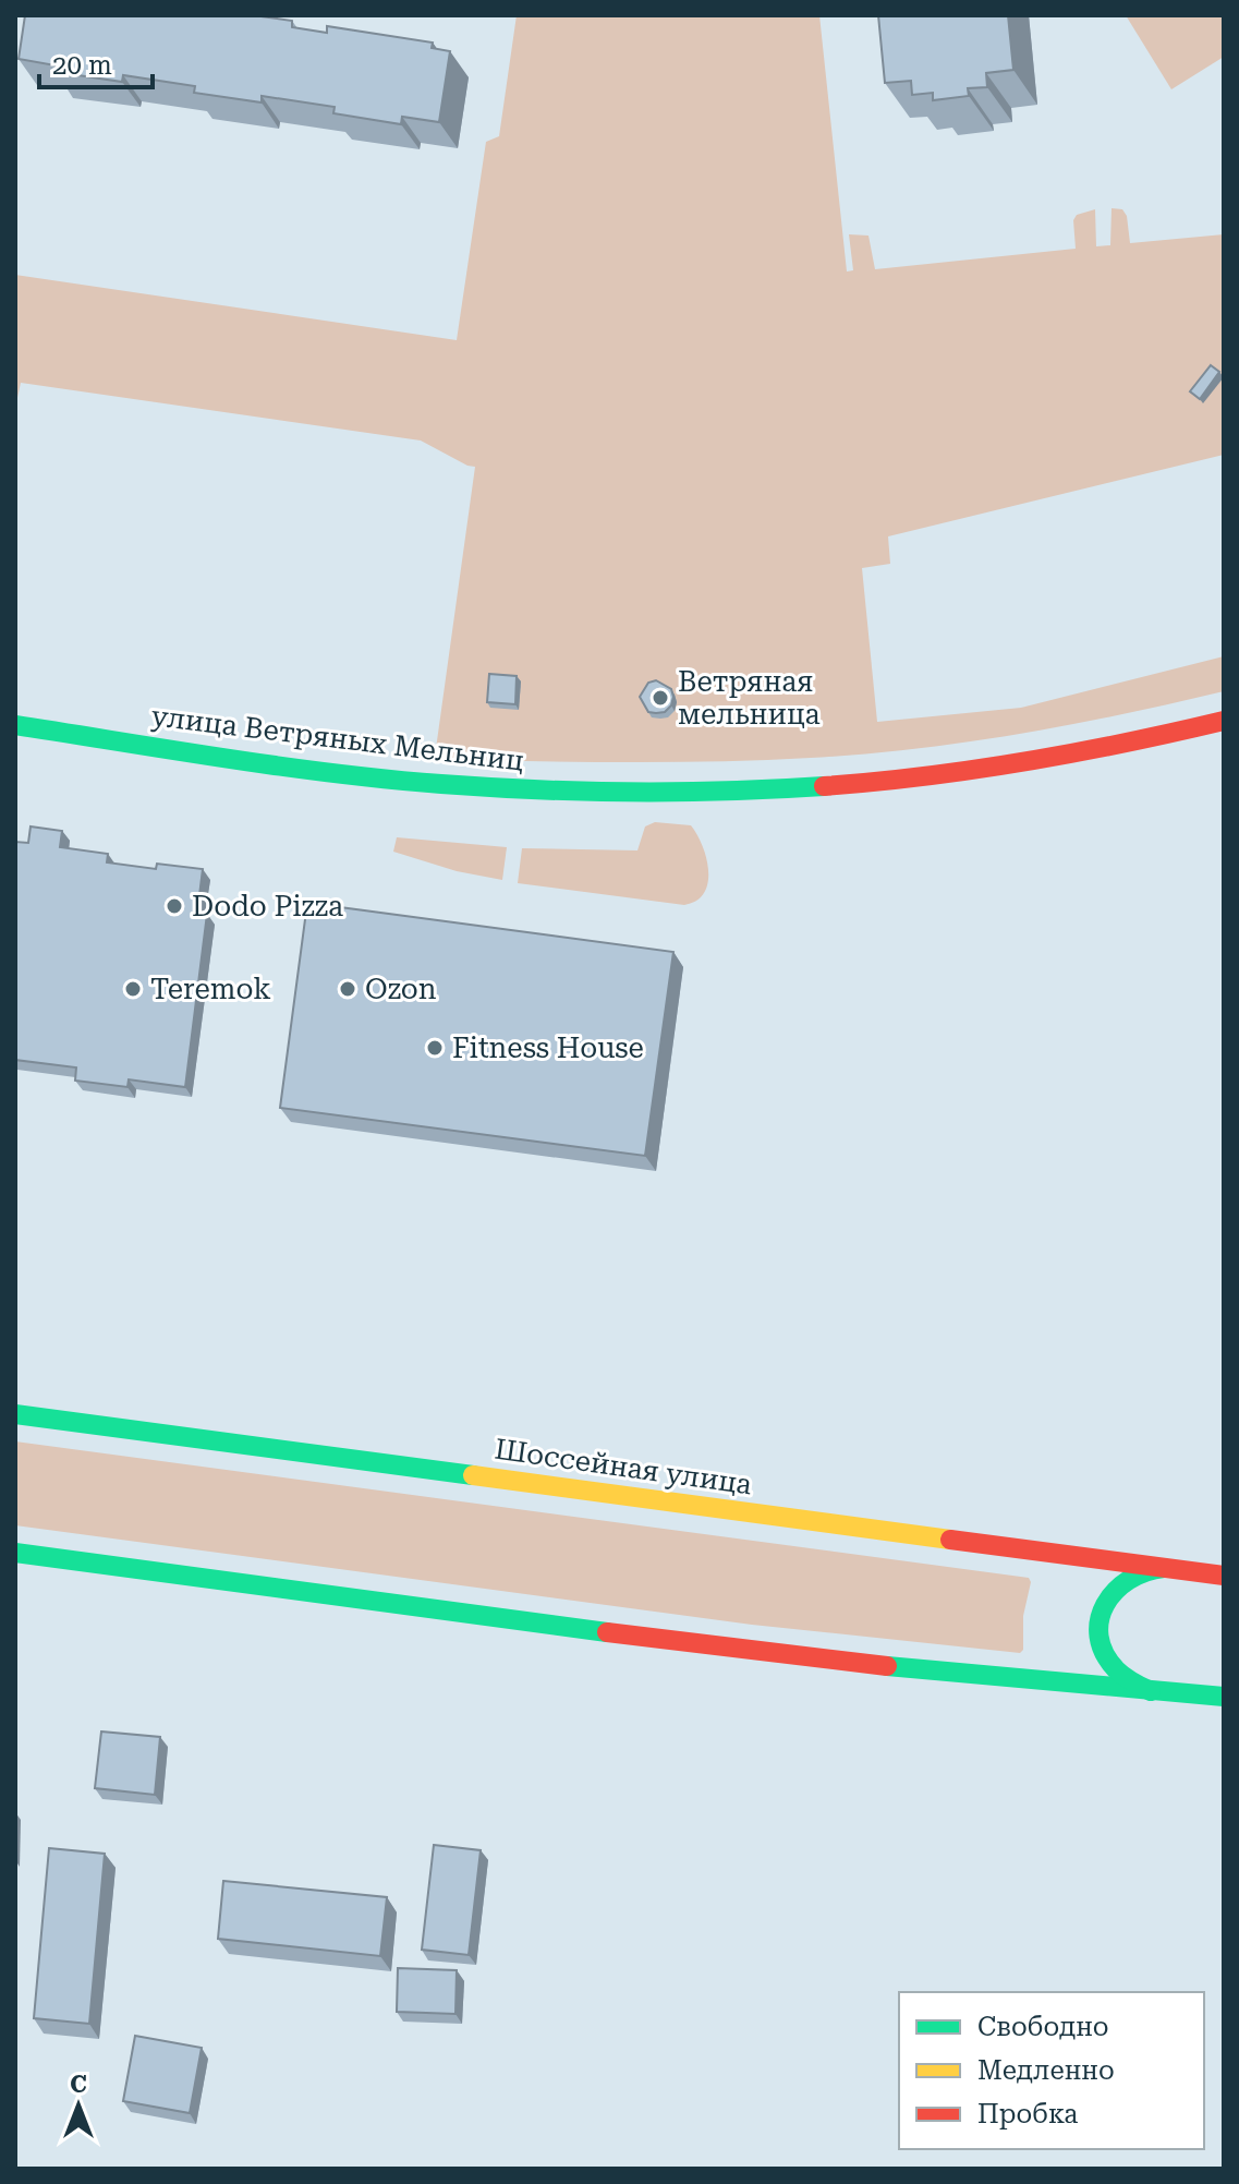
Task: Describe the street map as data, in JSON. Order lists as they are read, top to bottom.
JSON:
{
  "streets": {
    "main road": ["улица Ветряных Мельниц", "Шоссейная улица"]
  },
  "places": [
    "Ветряная мельница",
    "Dodo Pizza",
    "Teremok",
    "Ozon",
    "Fitness House"
  ],
  "legend": ["Свободно", "Медленно", "Пробка"],
  "scale_bar": "20 m",
  "north": "top"
}
